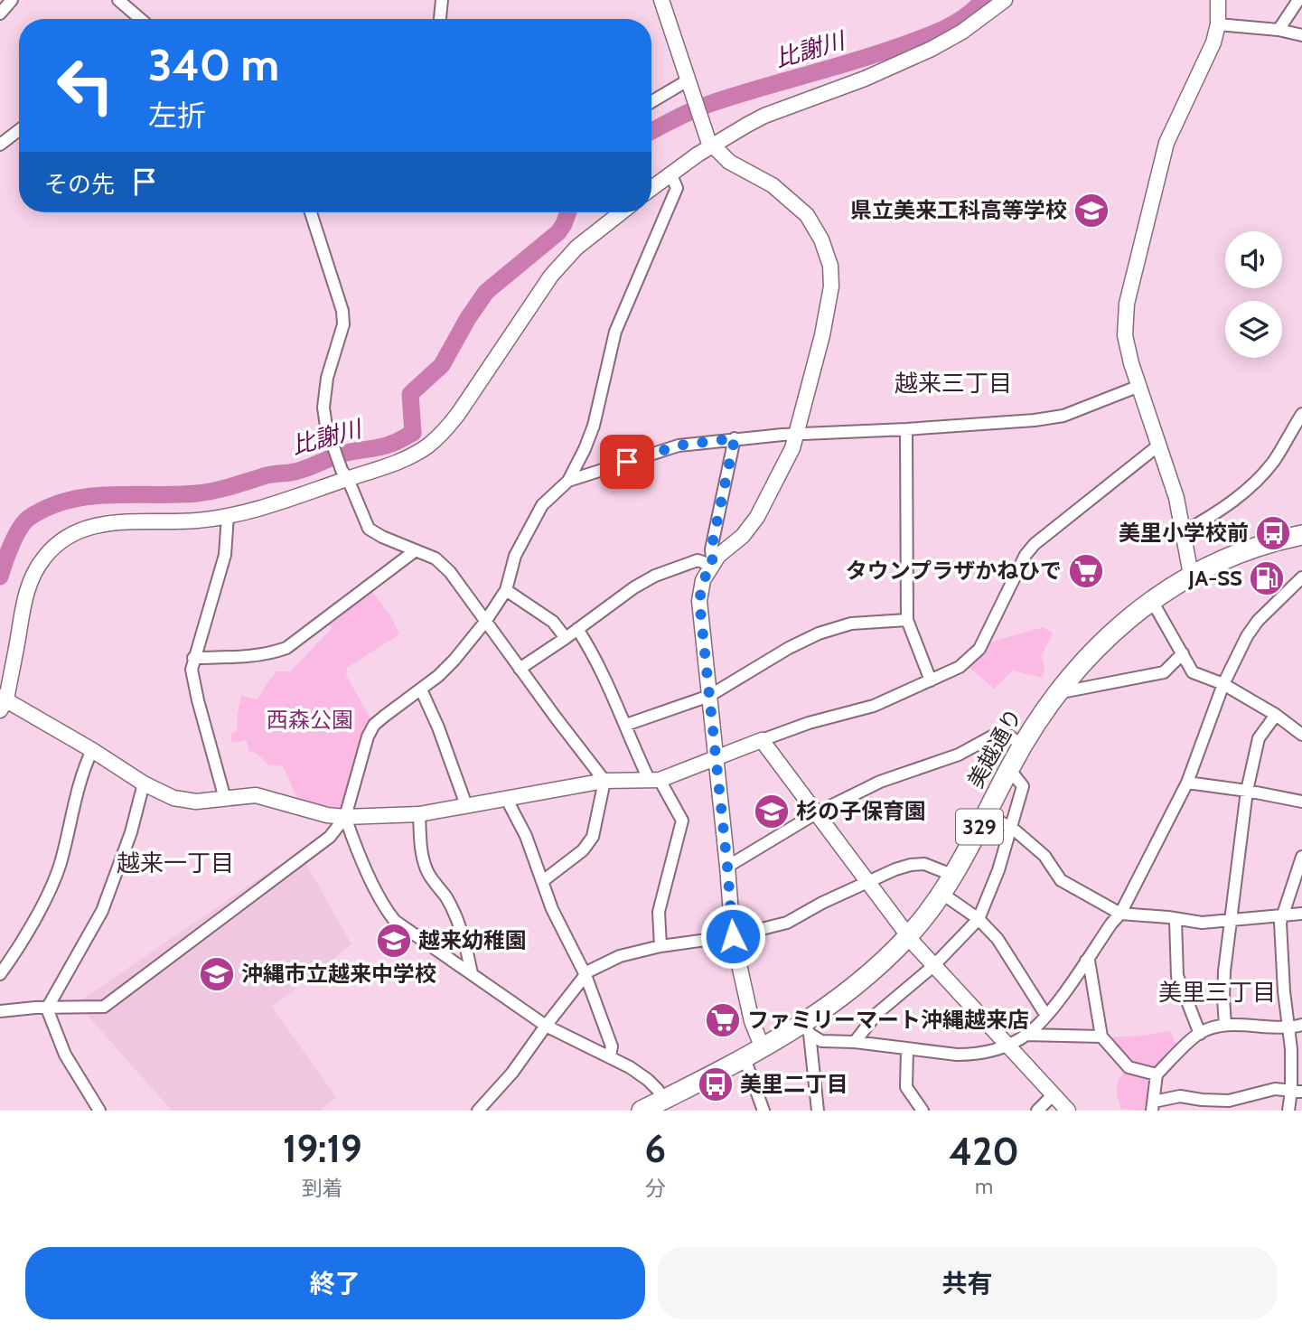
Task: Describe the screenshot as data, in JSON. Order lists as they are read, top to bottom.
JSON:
{
  "streets": {
    "highway": ["美越通り", "329"]
  },
  "districts": ["越来三丁目", "越来一丁目", "美里三丁目"],
  "water": ["比謝川"],
  "parks": ["西森公園"],
  "places": {
    "school or university": [
      "県立美来工科高等学校",
      "杉の子保育園",
      "越来幼稚園",
      "沖縄市立越来中学校"
    ],
    "bus stop": ["美里小学校前", "美里二丁目"],
    "supermarket": ["タウンプラザかねひで", "ファミリーマート沖縄越来店"],
    "fuel station": ["JA-SS"]
  },
  "page": {
    "turn": ["340 m", "左折"],
    "then": "その先",
    "eta": [
      "19:19",
      "到着",
      "6",
      "分",
      "420",
      "m"
    ],
    "buttons": ["終了", "共有"]
  }
}
